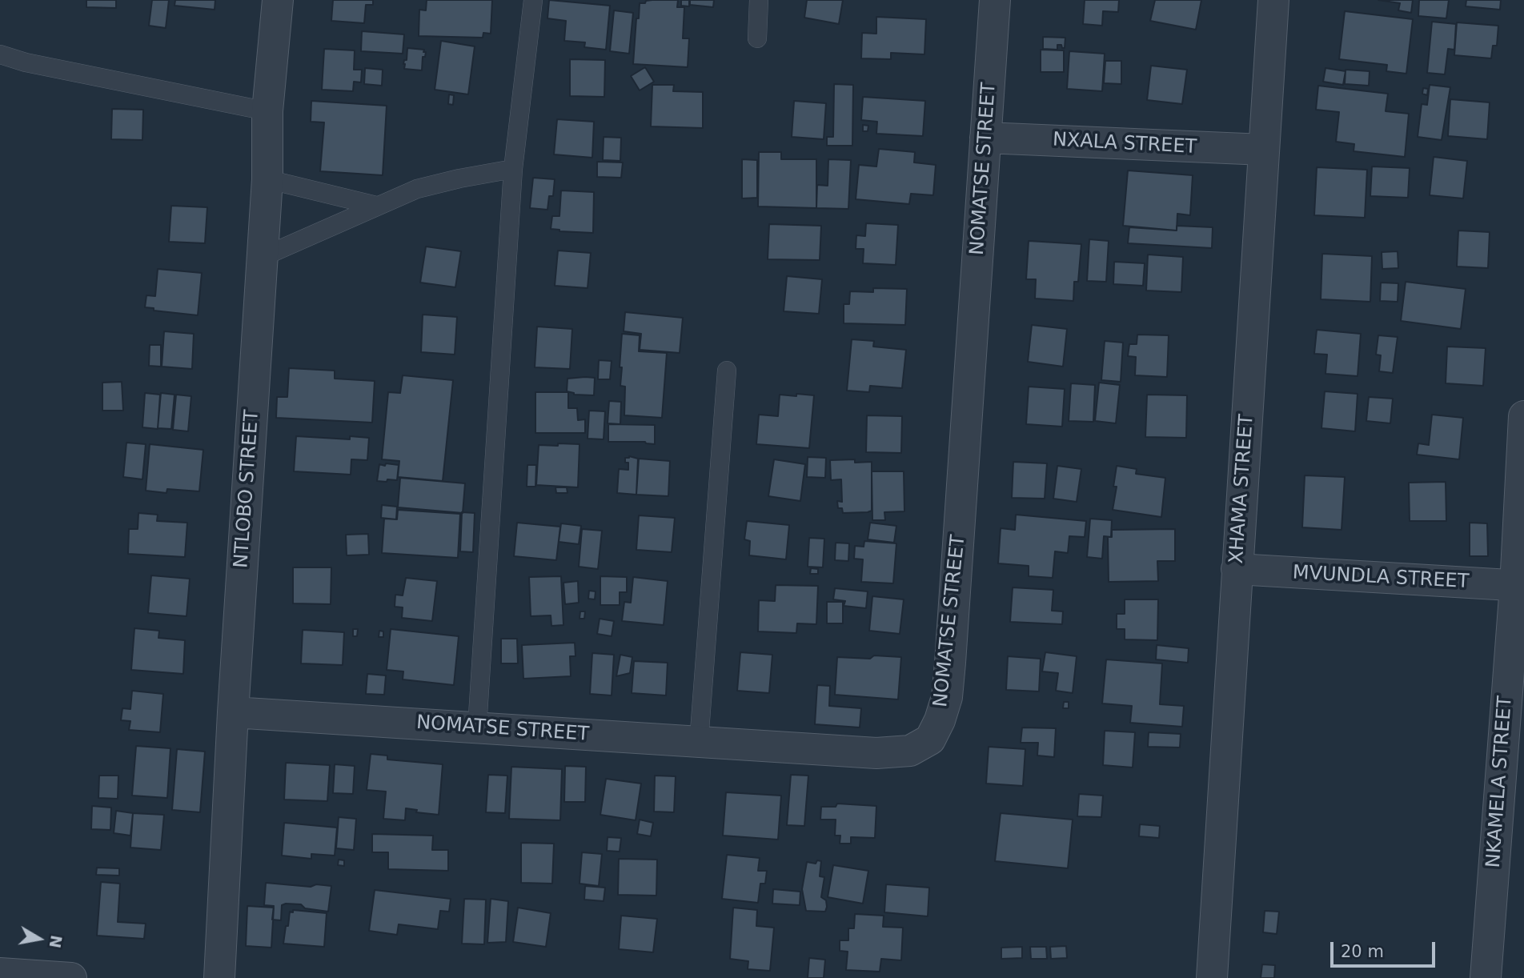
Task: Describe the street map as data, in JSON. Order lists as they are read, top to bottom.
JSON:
{
  "streets": {
    "street": [
      "NXALA STREET",
      "NOMATSE STREET",
      "NTLOBO STREET",
      "XHAMA STREET",
      "MVUNDLA STREET",
      "NKAMELA STREET"
    ]
  },
  "crossings": [
    ["NXALA STREET", "NOMATSE STREET"],
    ["NXALA STREET", "XHAMA STREET"],
    ["NOMATSE STREET", "NTLOBO STREET"],
    ["XHAMA STREET", "MVUNDLA STREET"],
    ["MVUNDLA STREET", "NKAMELA STREET"]
  ],
  "scale_bar": "20 m",
  "north": "right"
}
